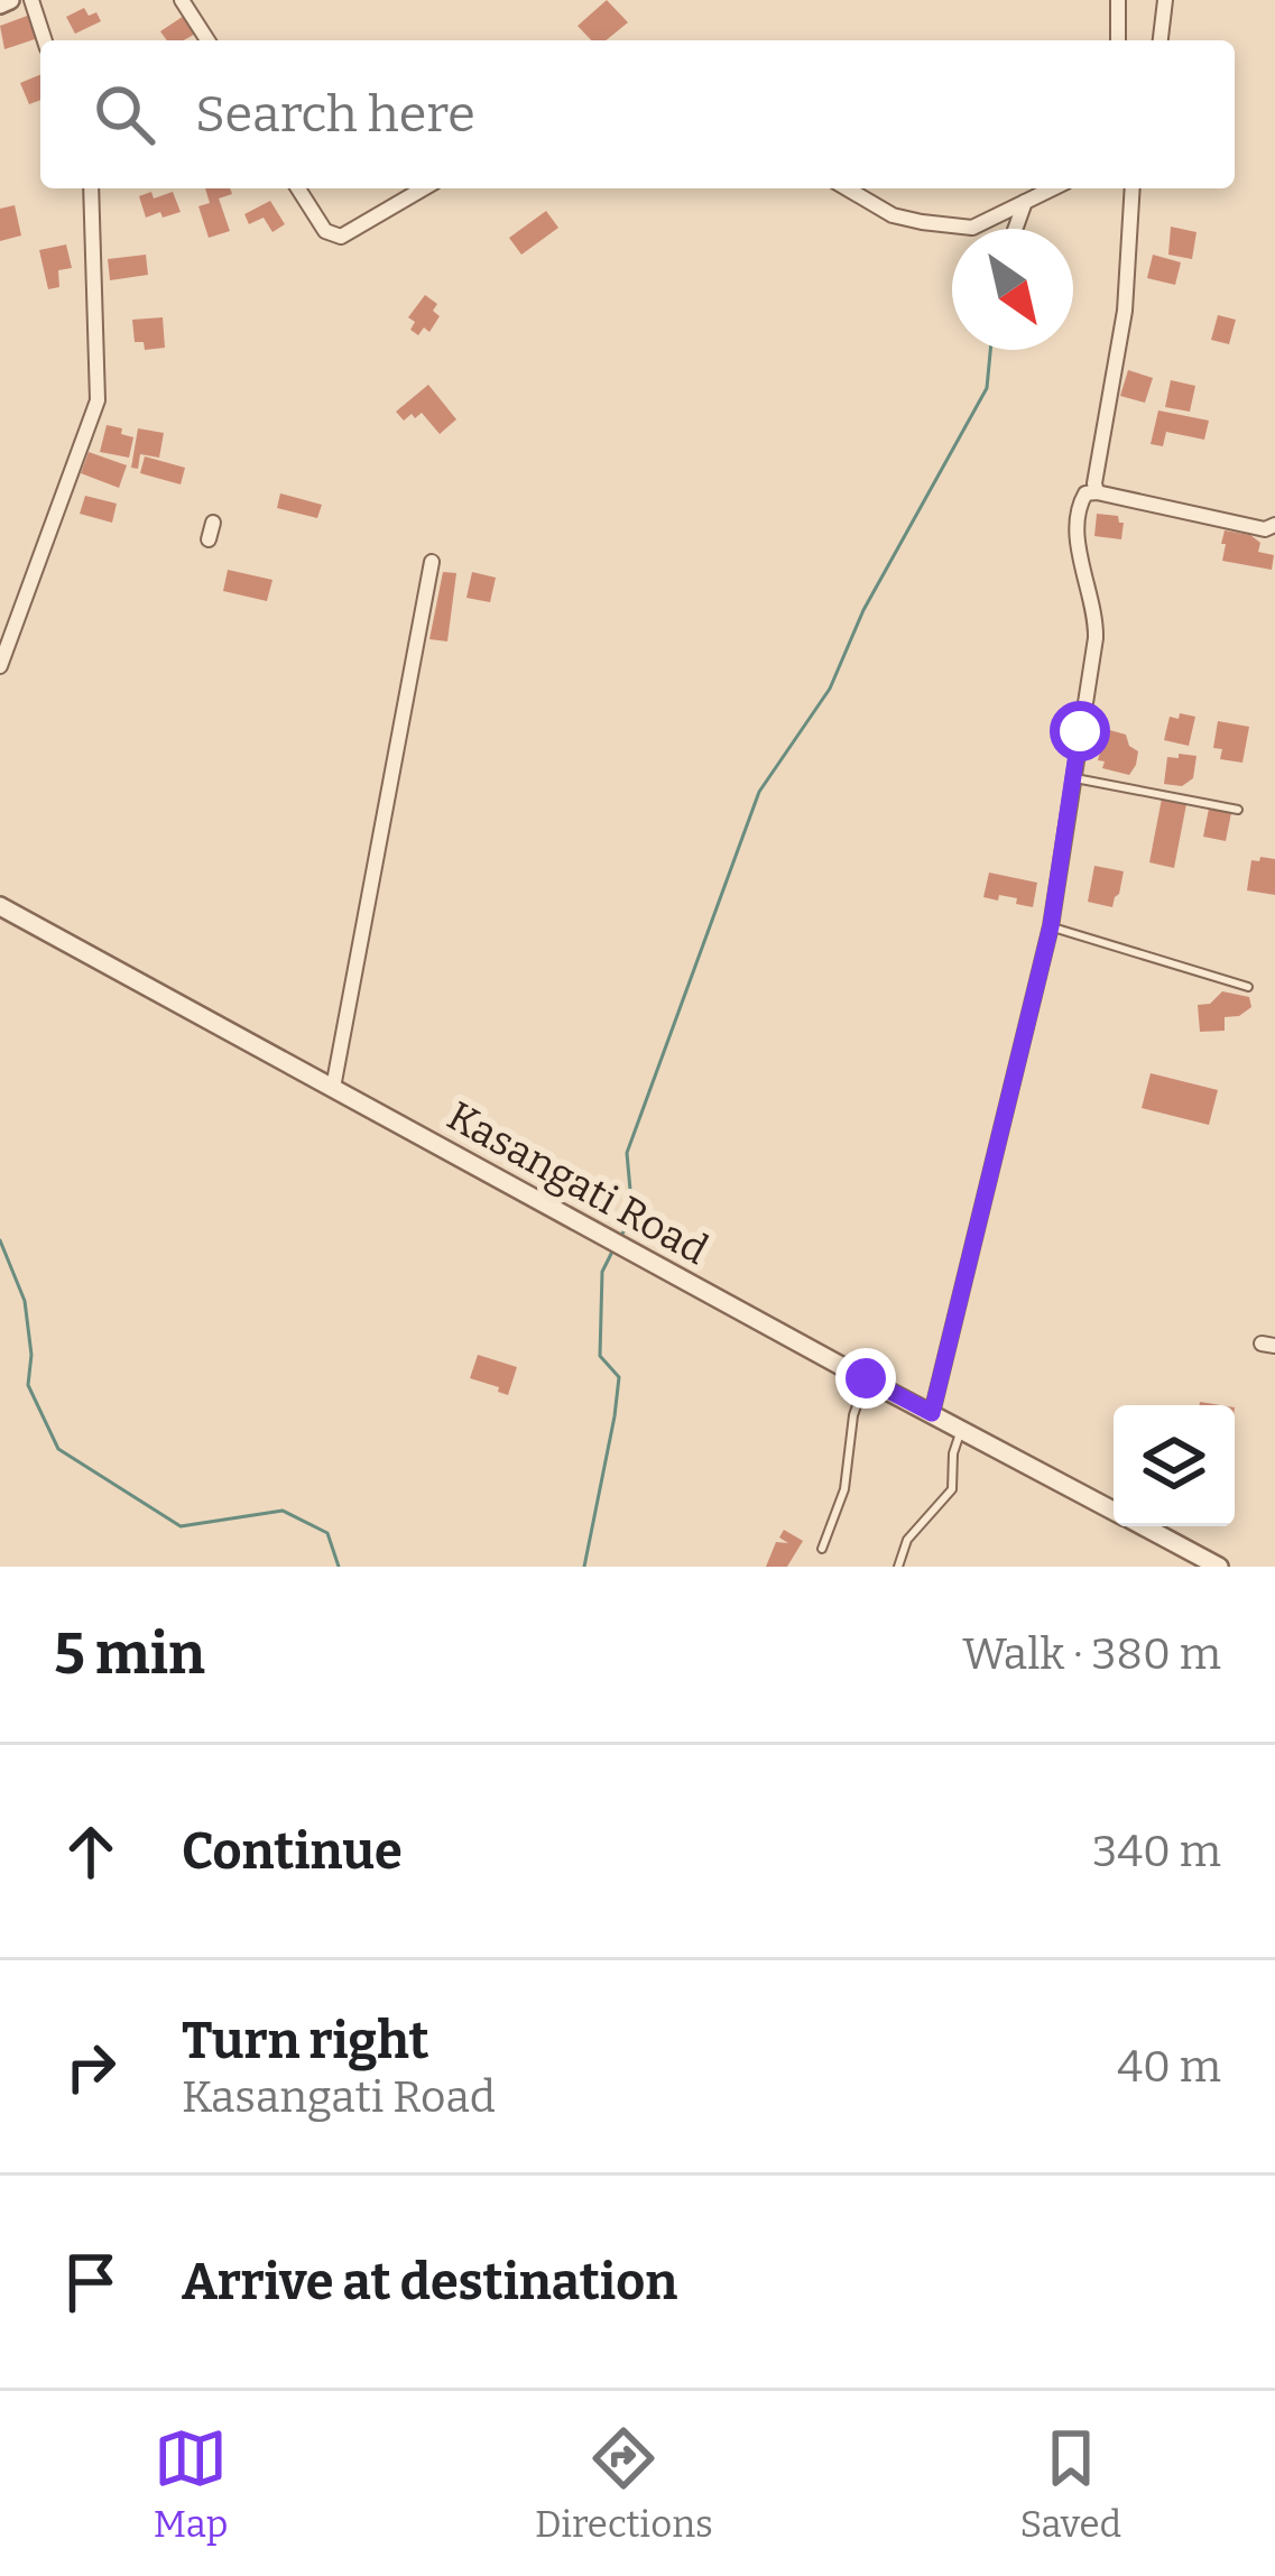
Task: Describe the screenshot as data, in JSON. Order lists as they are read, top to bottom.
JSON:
{
  "streets": {
    "street": ["Kasangati Road"]
  },
  "north": "bottom right",
  "page": {
    "search": "Search here",
    "heading": ["5 min", "Walk · 380 m"],
    "list": [
      ["Continue", "340 m"],
      ["Turn right", "Kasangati Road", "40 m"],
      "Arrive at destination"
    ],
    "nav": ["Map", "Directions", "Saved"]
  }
}
